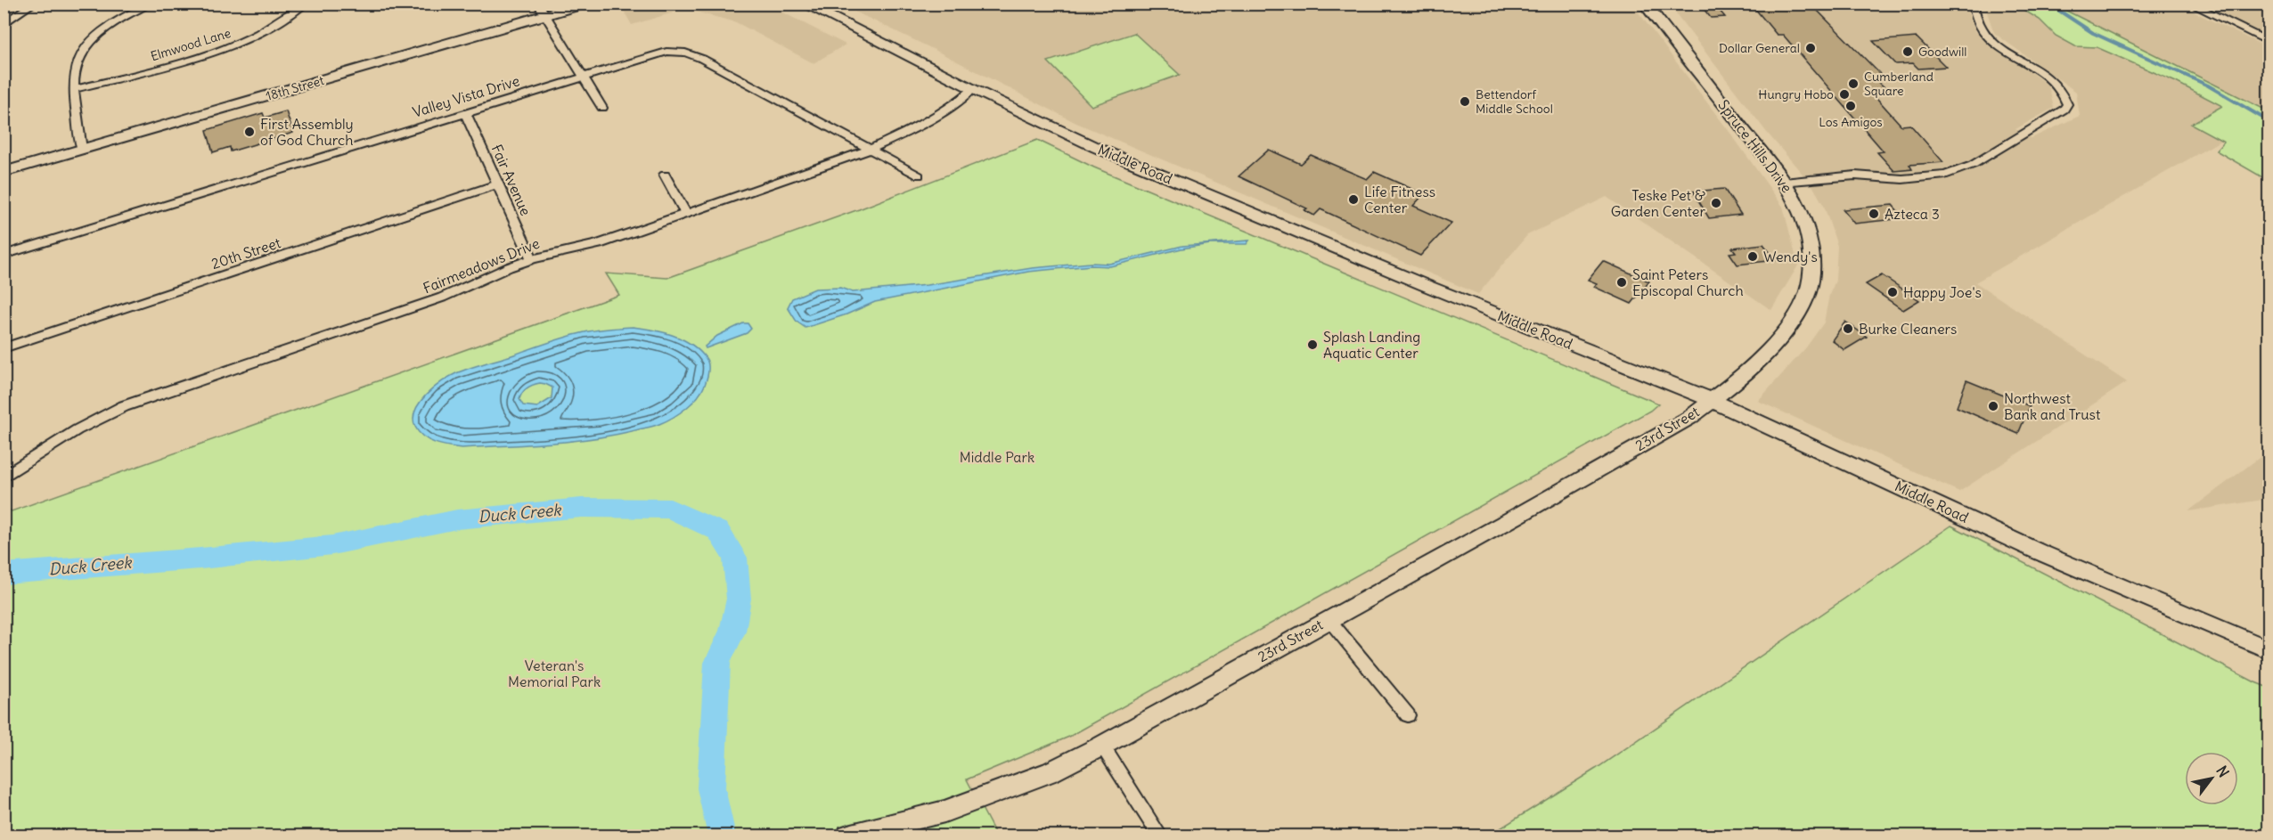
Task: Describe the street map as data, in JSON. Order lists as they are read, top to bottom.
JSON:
{
  "streets": {
    "main road": [
      "18th Street",
      "Spruce Hills Drive",
      "Middle Road",
      "23rd Street"
    ],
    "street": [
      "Elmwood Lane",
      "Valley Vista Drive",
      "Fair Avenue",
      "20th Street",
      "Fairmeadows Drive"
    ]
  },
  "crossings": [
    ["Valley Vista Drive", "Fair Avenue"],
    ["Valley Vista Drive", "Fairmeadows Drive"],
    ["Spruce Hills Drive", "Middle Road"],
    ["Spruce Hills Drive", "23rd Street"],
    ["Middle Road", "Fairmeadows Drive"],
    ["Middle Road", "23rd Street"],
    ["Fair Avenue", "20th Street"],
    ["Fair Avenue", "Fairmeadows Drive"]
  ],
  "water": ["Duck Creek"],
  "parks": ["Middle Park", "Veteran's Memorial Park"],
  "places": [
    "Dollar General",
    "Goodwill",
    "Cumberland Square",
    "Hungry Hobo",
    "Bettendorf Middle School",
    "Los Amigos",
    "First Assembly of God Church",
    "Life Fitness Center",
    "Teske Pet & Garden Center",
    "Azteca 3",
    "Wendy's",
    "Saint Peters Episcopal Church",
    "Happy Joe's",
    "Burke Cleaners",
    "Splash Landing Aquatic Center",
    "Northwest Bank and Trust"
  ],
  "north": "top right"
}
